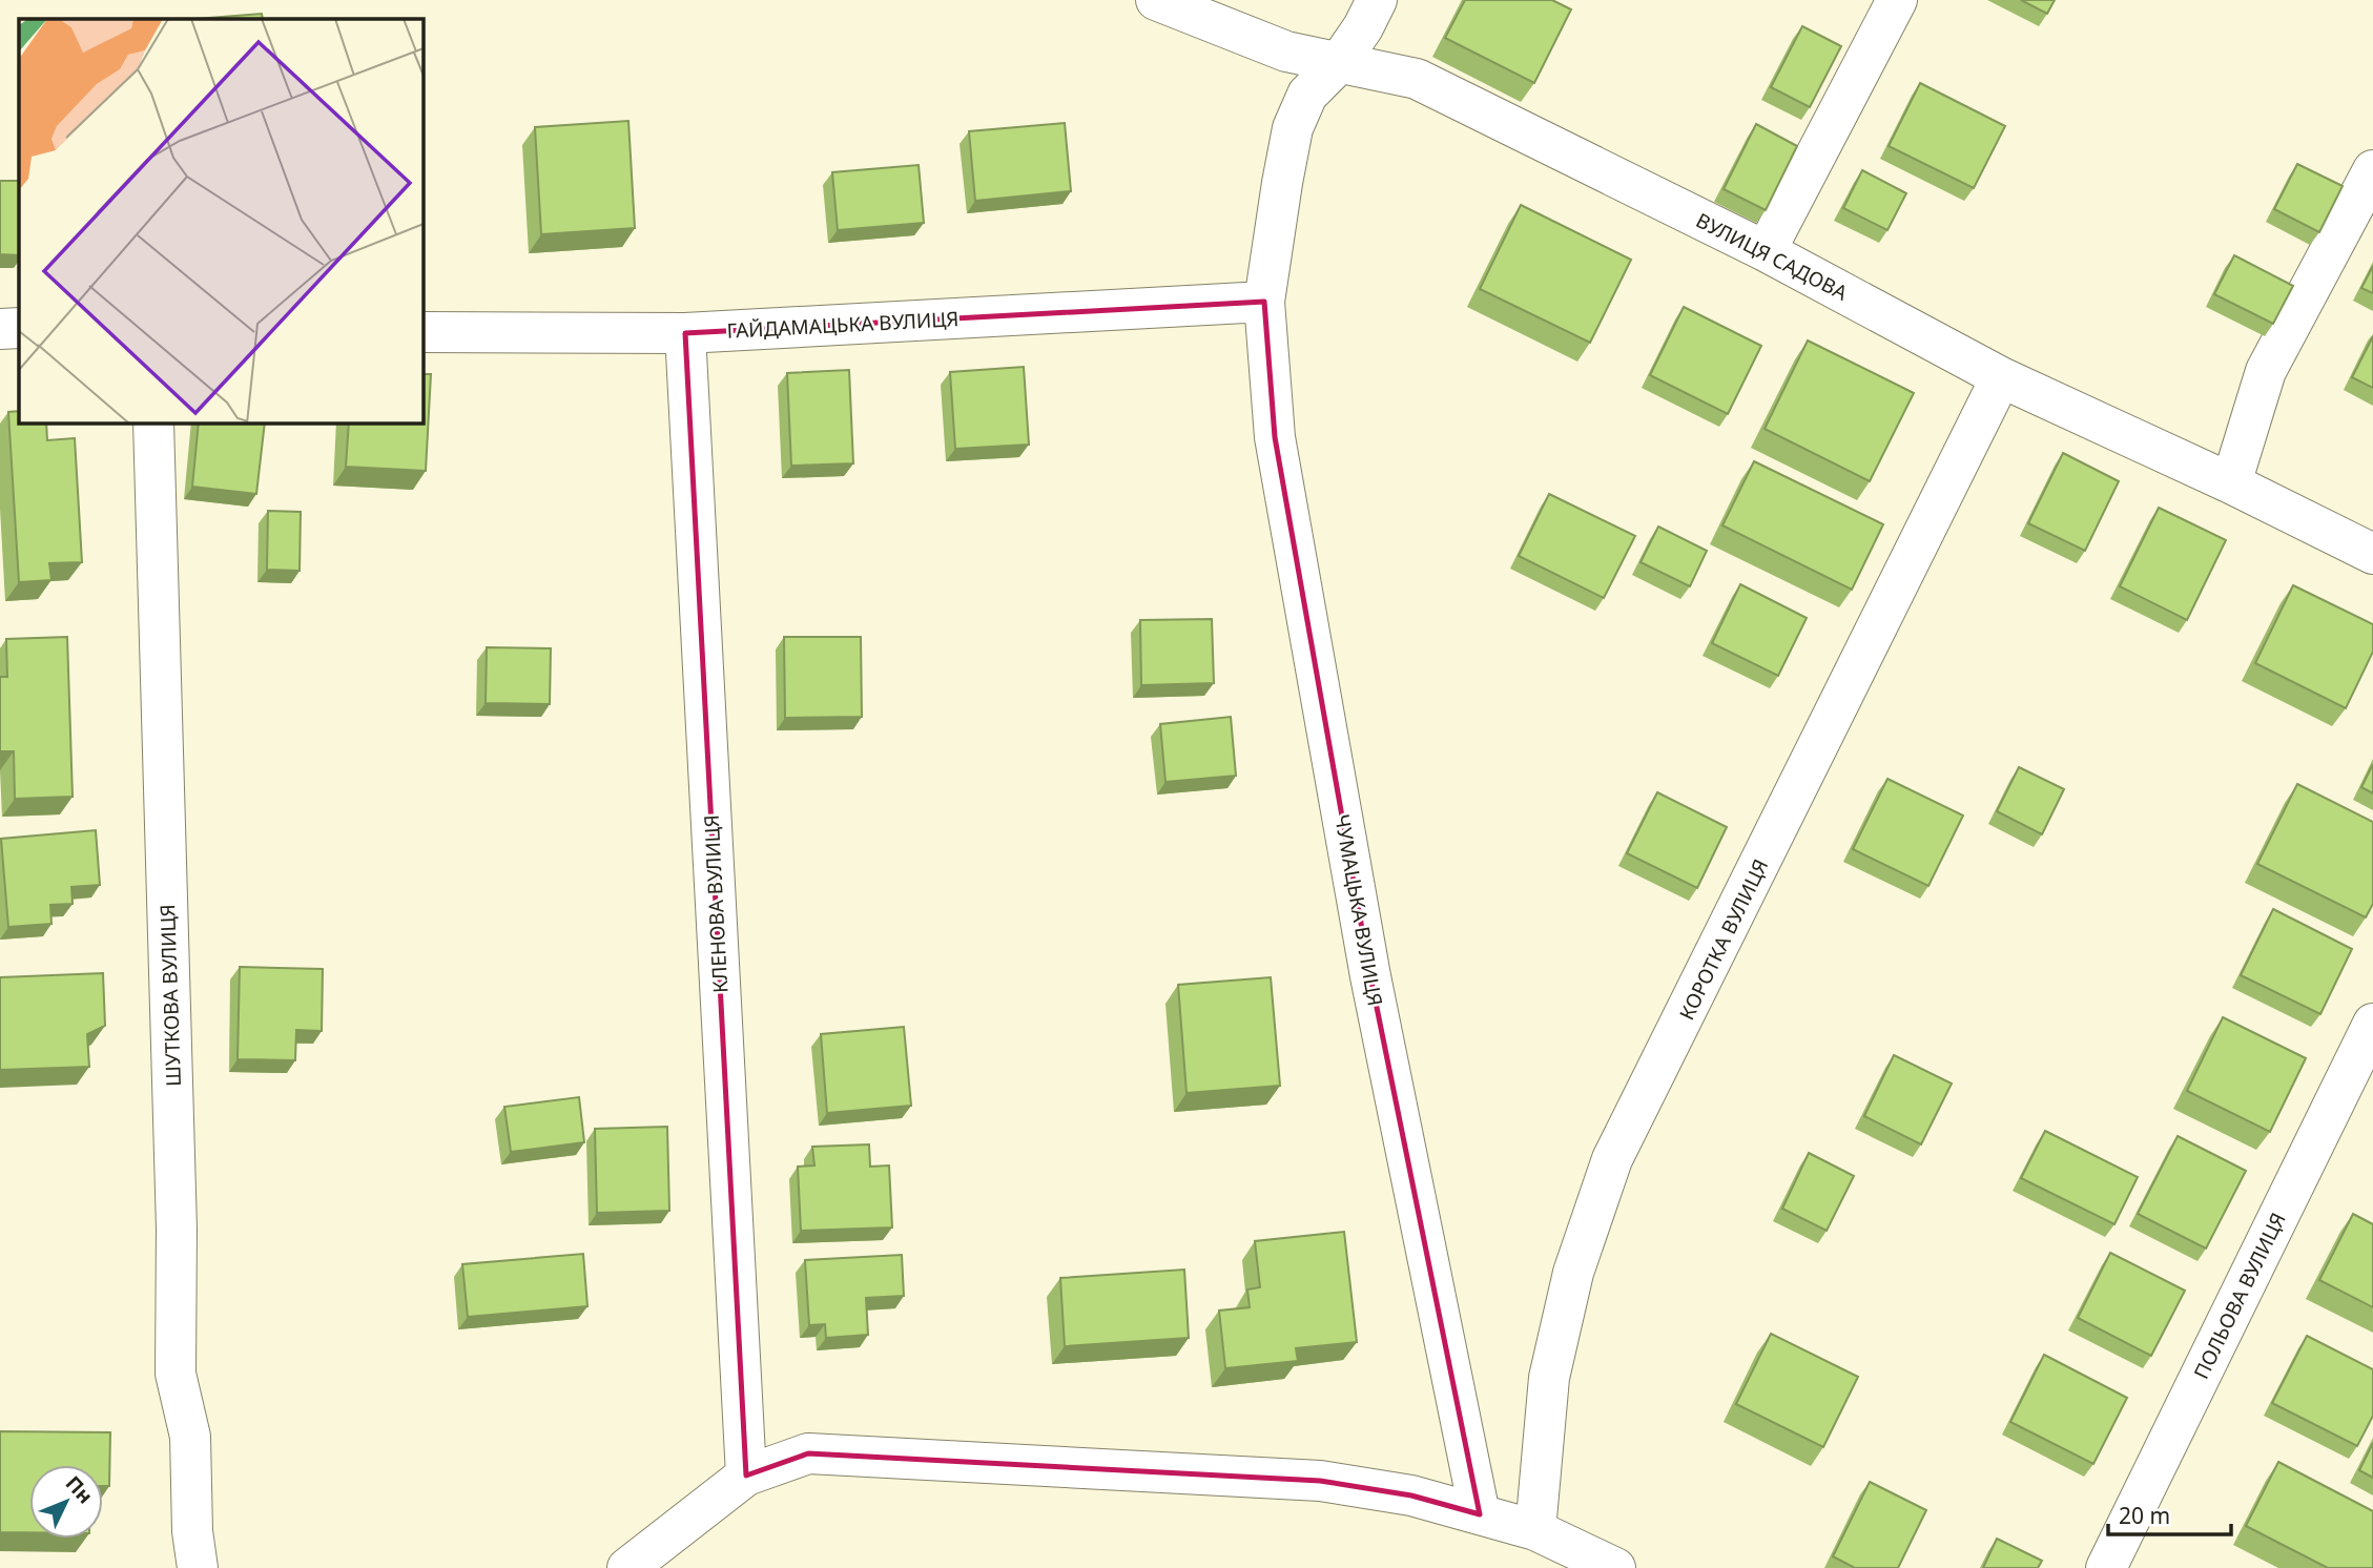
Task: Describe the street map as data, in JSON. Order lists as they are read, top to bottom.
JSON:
{
  "streets": {
    "street": [
      "ВУЛИЦЯ САДОВА",
      "ГАЙДАМАЦЬКА ВУЛИЦЯ",
      "КЛЕНОВА ВУЛИЦЯ",
      "ЧУМАЦЬКА ВУЛИЦЯ",
      "КОРОТКА ВУЛИЦЯ",
      "ШУТКОВА ВУЛИЦЯ",
      "ПОЛЬОВА ВУЛИЦЯ"
    ]
  },
  "crossings": [
    ["ВУЛИЦЯ САДОВА", "ЧУМАЦЬКА ВУЛИЦЯ"],
    ["ВУЛИЦЯ САДОВА", "КОРОТКА ВУЛИЦЯ"],
    ["ГАЙДАМАЦЬКА ВУЛИЦЯ", "КЛЕНОВА ВУЛИЦЯ"],
    ["ГАЙДАМАЦЬКА ВУЛИЦЯ", "ЧУМАЦЬКА ВУЛИЦЯ"]
  ],
  "scale_bar": "20 m",
  "north": "top right"
}
